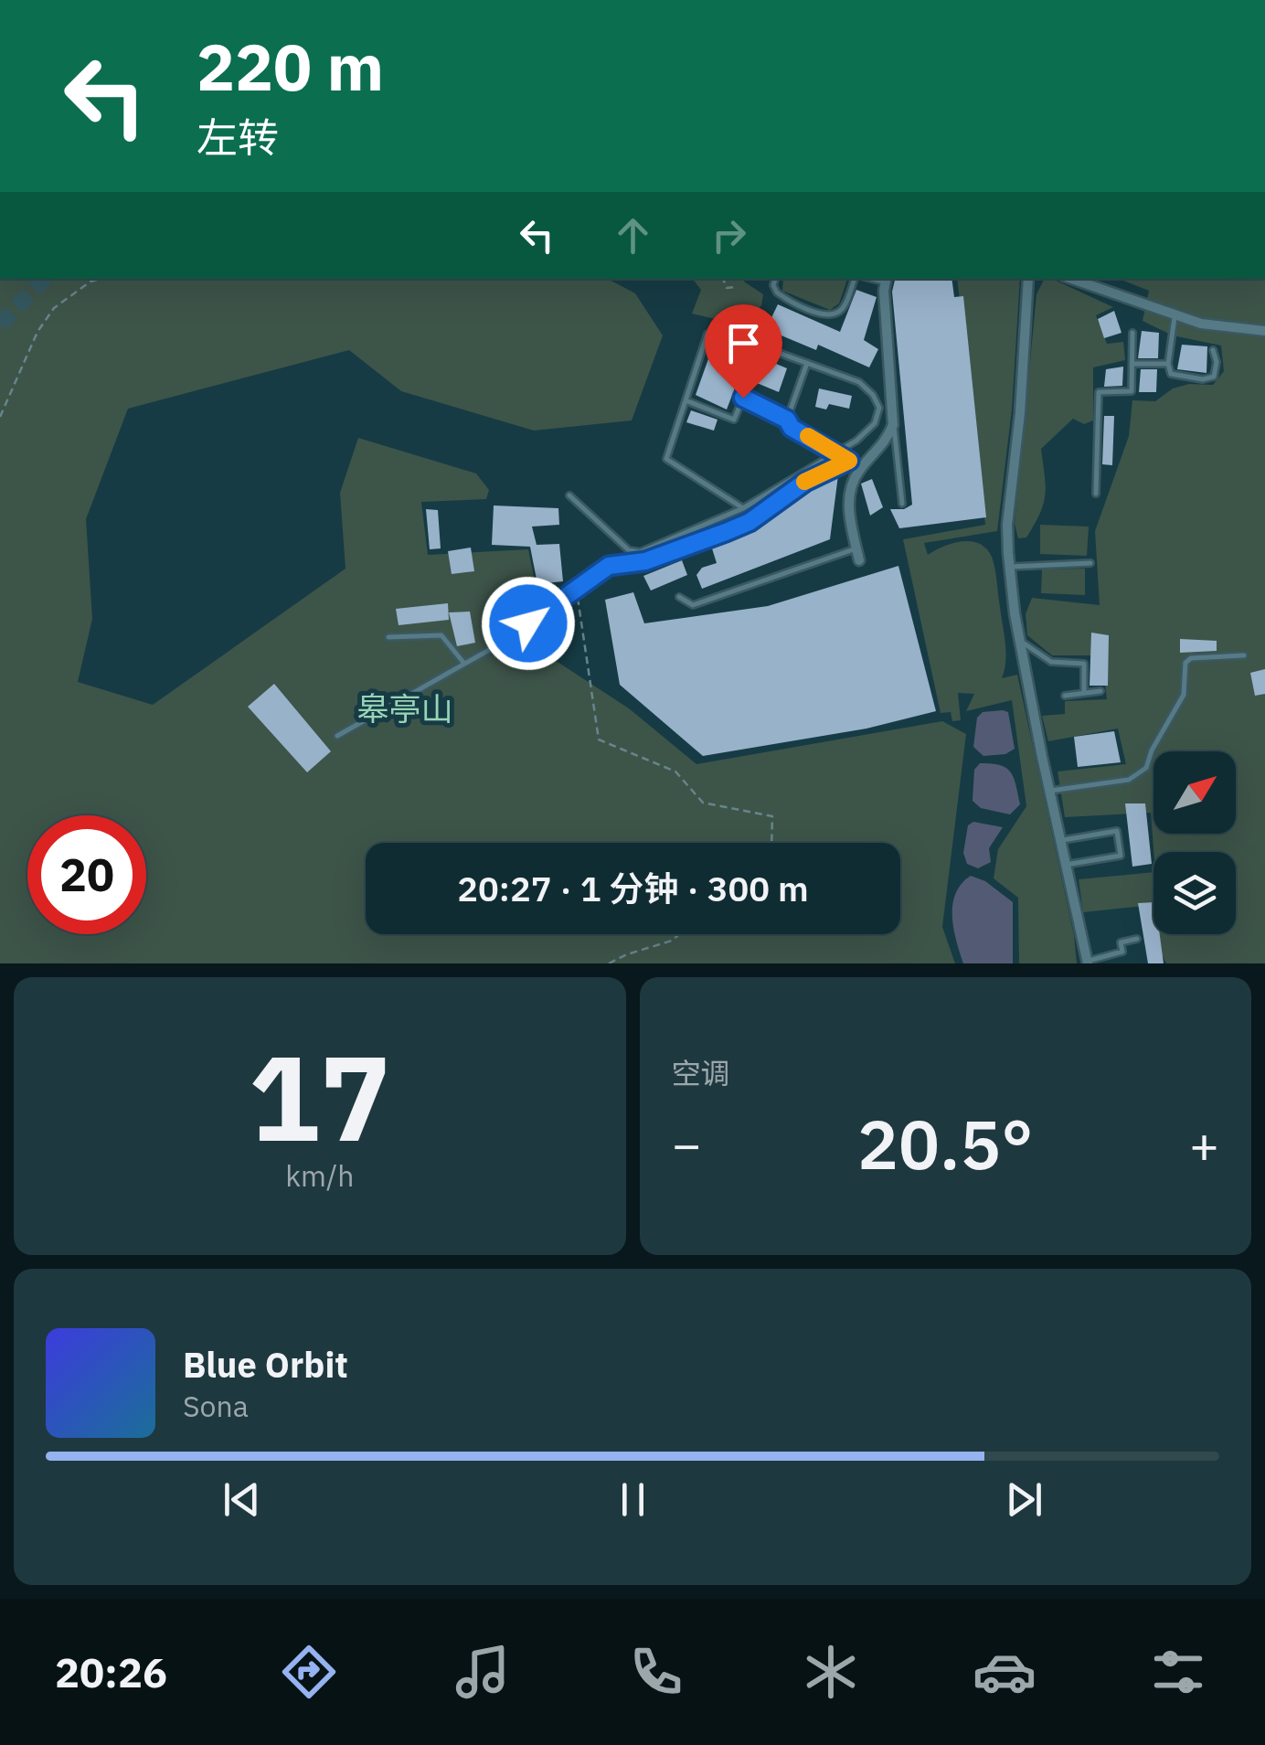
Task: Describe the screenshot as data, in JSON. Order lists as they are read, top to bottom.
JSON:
{
  "parks": ["皋亭山"],
  "north": "top right",
  "page": {
    "turn": ["220 m", "左转"],
    "limit": "20",
    "trip": "20:27 · 1 分钟 · 300 m",
    "tile": [
      ["17", "km/h"],
      "空调"
    ],
    "heat": ["−", "20.5°", "+"],
    "song": ["Blue Orbit", "Sona"],
    "tabs": "20:26"
  }
}
